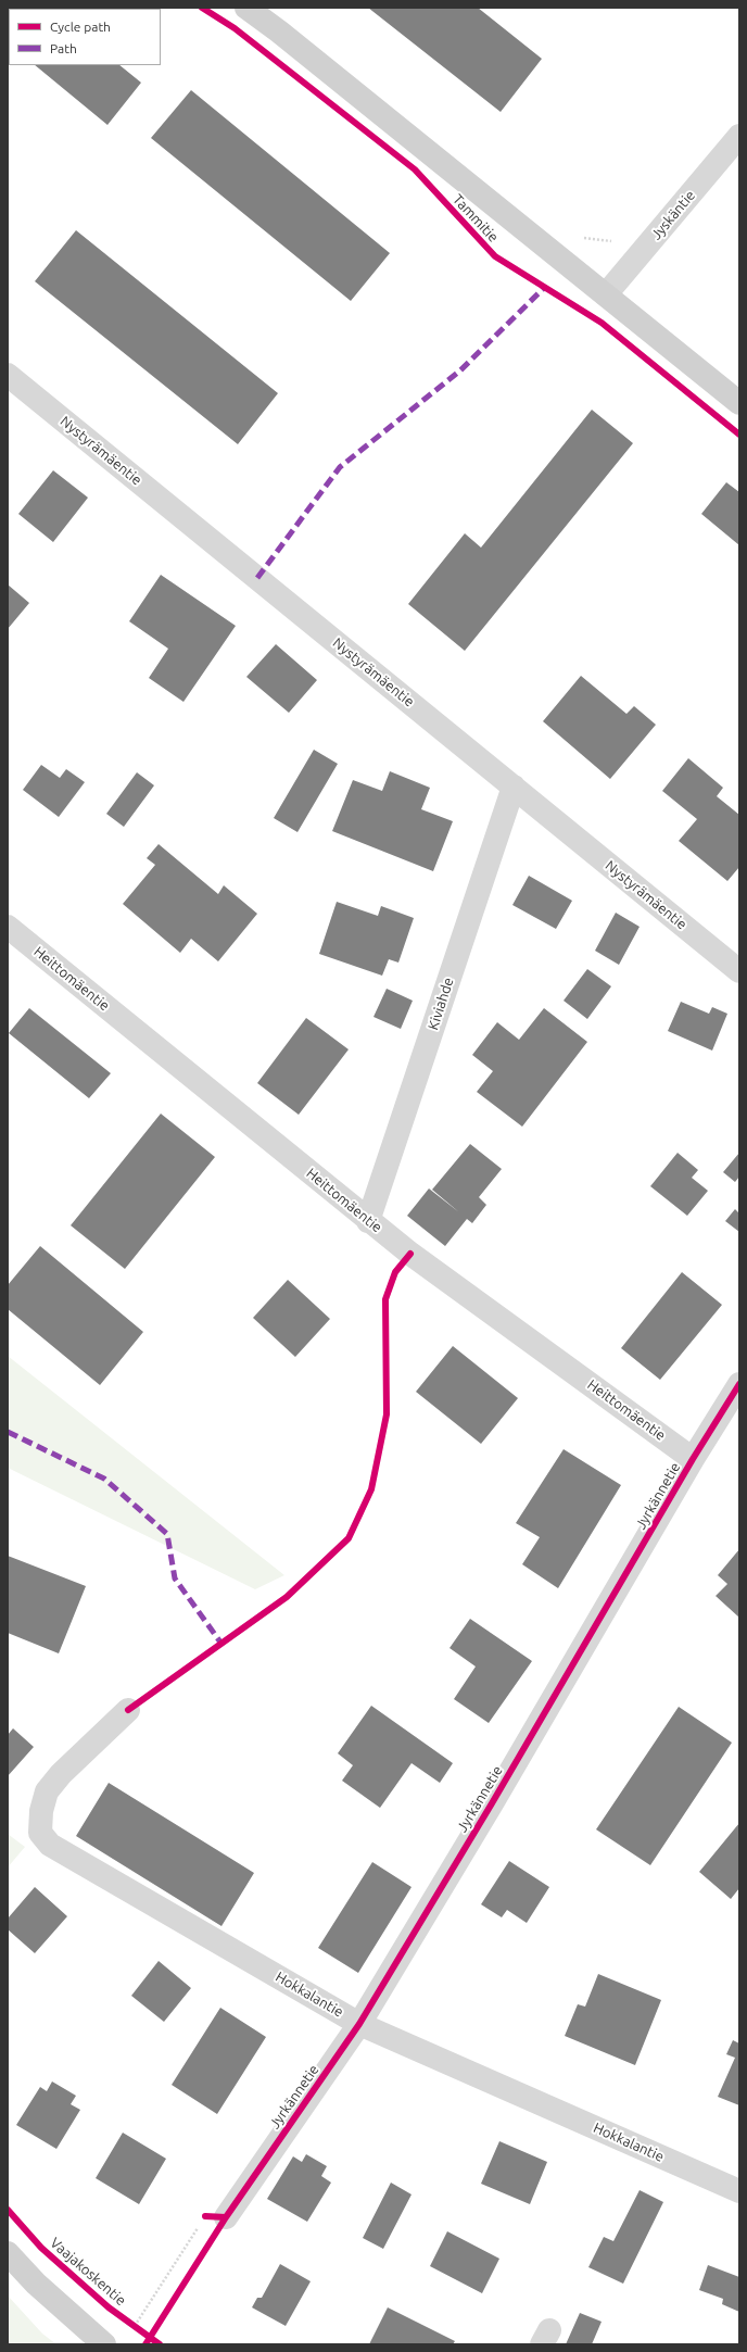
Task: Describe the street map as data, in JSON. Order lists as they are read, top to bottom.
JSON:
{
  "streets": {
    "street": [
      "Jyskäntie",
      "Tammitie",
      "Nystyrämäentie",
      "Heittomäentie",
      "Kiviahde",
      "Jyrkännetie",
      "Hokkalantie"
    ],
    "cycle path": ["Vaajakoskentie"]
  },
  "crossings": [
    ["Jyskäntie", "Tammitie"],
    ["Nystyrämäentie", "Kiviahde"],
    ["Heittomäentie", "Kiviahde"],
    ["Heittomäentie", "Jyrkännetie"],
    ["Jyrkännetie", "Hokkalantie"]
  ],
  "legend": ["Cycle path", "Path"]
}
